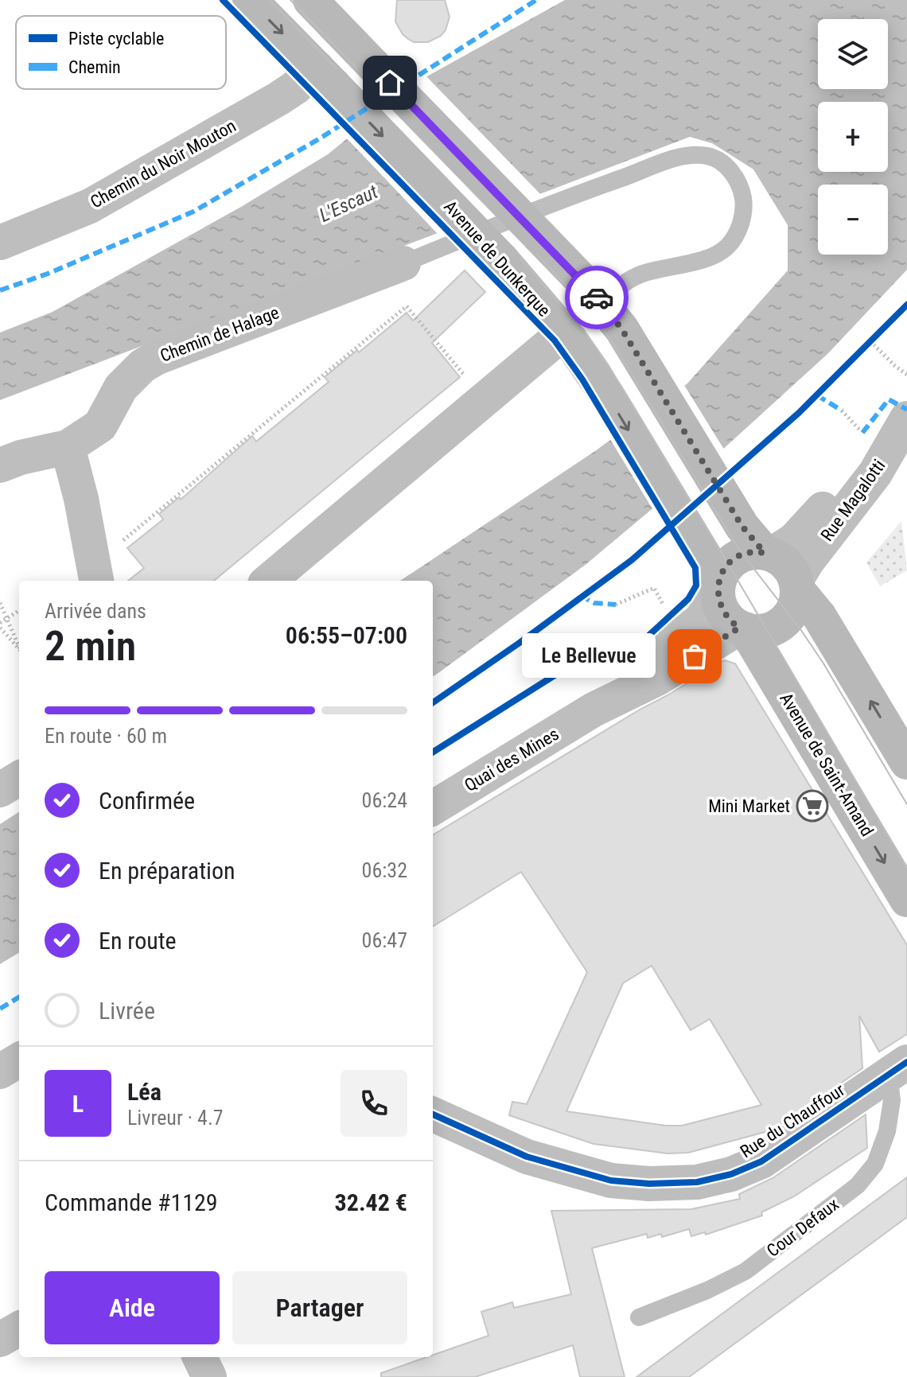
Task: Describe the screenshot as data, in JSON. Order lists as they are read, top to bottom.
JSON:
{
  "streets": {
    "main road": ["Avenue de Dunkerque", "Avenue de Saint-Amand"],
    "street": [
      "Chemin du Noir Mouton",
      "Chemin de Halage",
      "Rue Magalotti",
      "Quai des Mines",
      "Rue du Chauffour"
    ],
    "lane": ["Cour Defaux"]
  },
  "crossings": [
    ["Chemin du Noir Mouton", "Avenue de Dunkerque"],
    ["Avenue de Dunkerque", "Rue Magalotti"],
    ["Avenue de Dunkerque", "Quai des Mines"],
    ["Avenue de Dunkerque", "Avenue de Saint-Amand"],
    ["Rue Magalotti", "Quai des Mines"],
    ["Rue Magalotti", "Avenue de Saint-Amand"],
    ["Quai des Mines", "Avenue de Saint-Amand"],
    ["Rue du Chauffour", "Cour Defaux"]
  ],
  "water": ["L'Escaut"],
  "places": {
    "other": ["Le Bellevue"],
    "supermarket": ["Mini Market"]
  },
  "legend": ["Piste cyclable", "Chemin"],
  "page": {
    "map_buttons": ["+", "−"],
    "heading": ["2 min", "Arrivée dans", "06:55–07:00"],
    "panel": [
      "Léa",
      "Livreur · 4.7",
      "Commande #1129",
      "32.42 €"
    ],
    "bubble": "Le Bellevue",
    "bar": "En route · 60 m",
    "list": [
      ["Confirmée", "06:24"],
      ["En préparation", "06:32"],
      ["En route", "06:47"],
      "Livrée"
    ],
    "round": "L",
    "buttons": ["Aide", "Partager"]
  }
}
